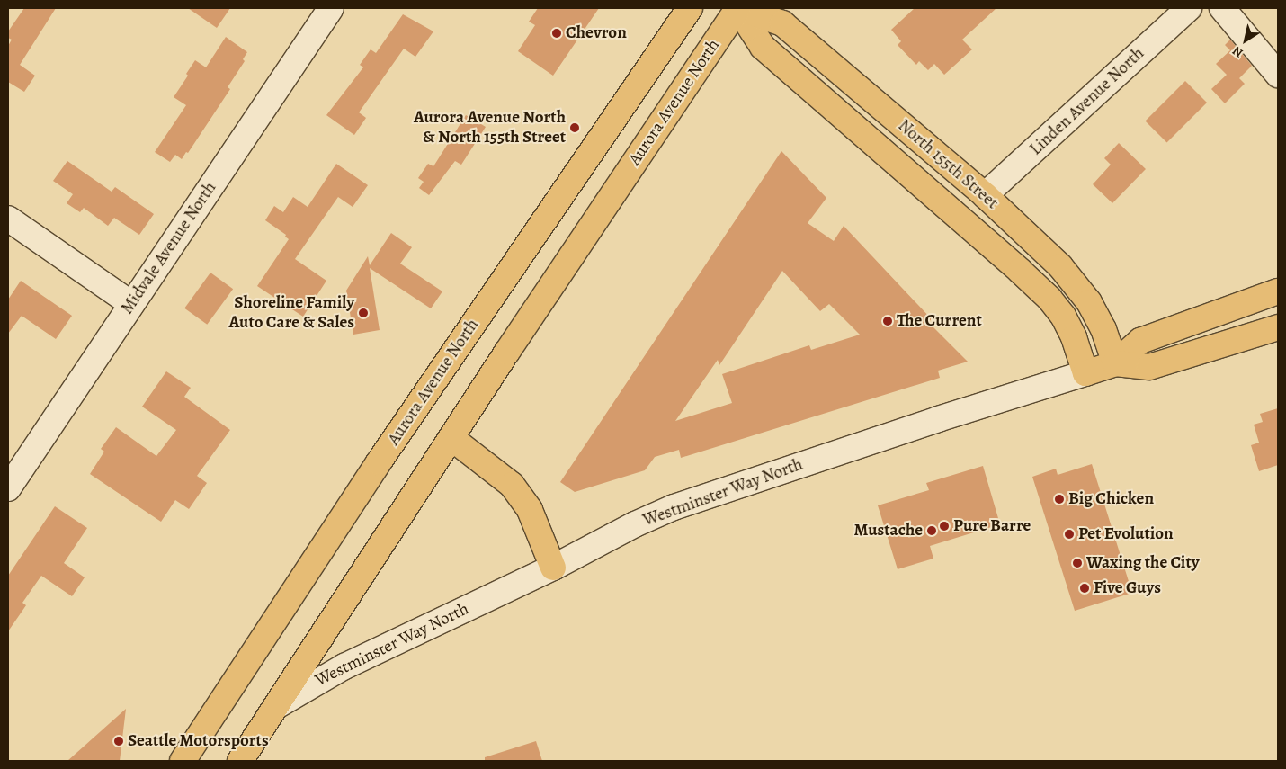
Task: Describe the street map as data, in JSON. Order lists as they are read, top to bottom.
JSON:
{
  "streets": {
    "main road": ["Aurora Avenue North", "North 155th Street", "Westminster Way North"],
    "street": ["Linden Avenue North", "Midvale Avenue North"]
  },
  "crossings": [
    ["Linden Avenue North", "North 155th Street"],
    ["Aurora Avenue North", "North 155th Street"],
    ["Aurora Avenue North", "Westminster Way North"],
    ["North 155th Street", "Westminster Way North"]
  ],
  "places": [
    "Chevron",
    "Aurora Avenue North & North 155th Street",
    "Shoreline Family Auto Care & Sales",
    "The Current",
    "Big Chicken",
    "Pure Barre",
    "Mustache",
    "Pet Evolution",
    "Waxing the City",
    "Five Guys",
    "Seattle Motorsports"
  ],
  "north": "bottom left"
}
